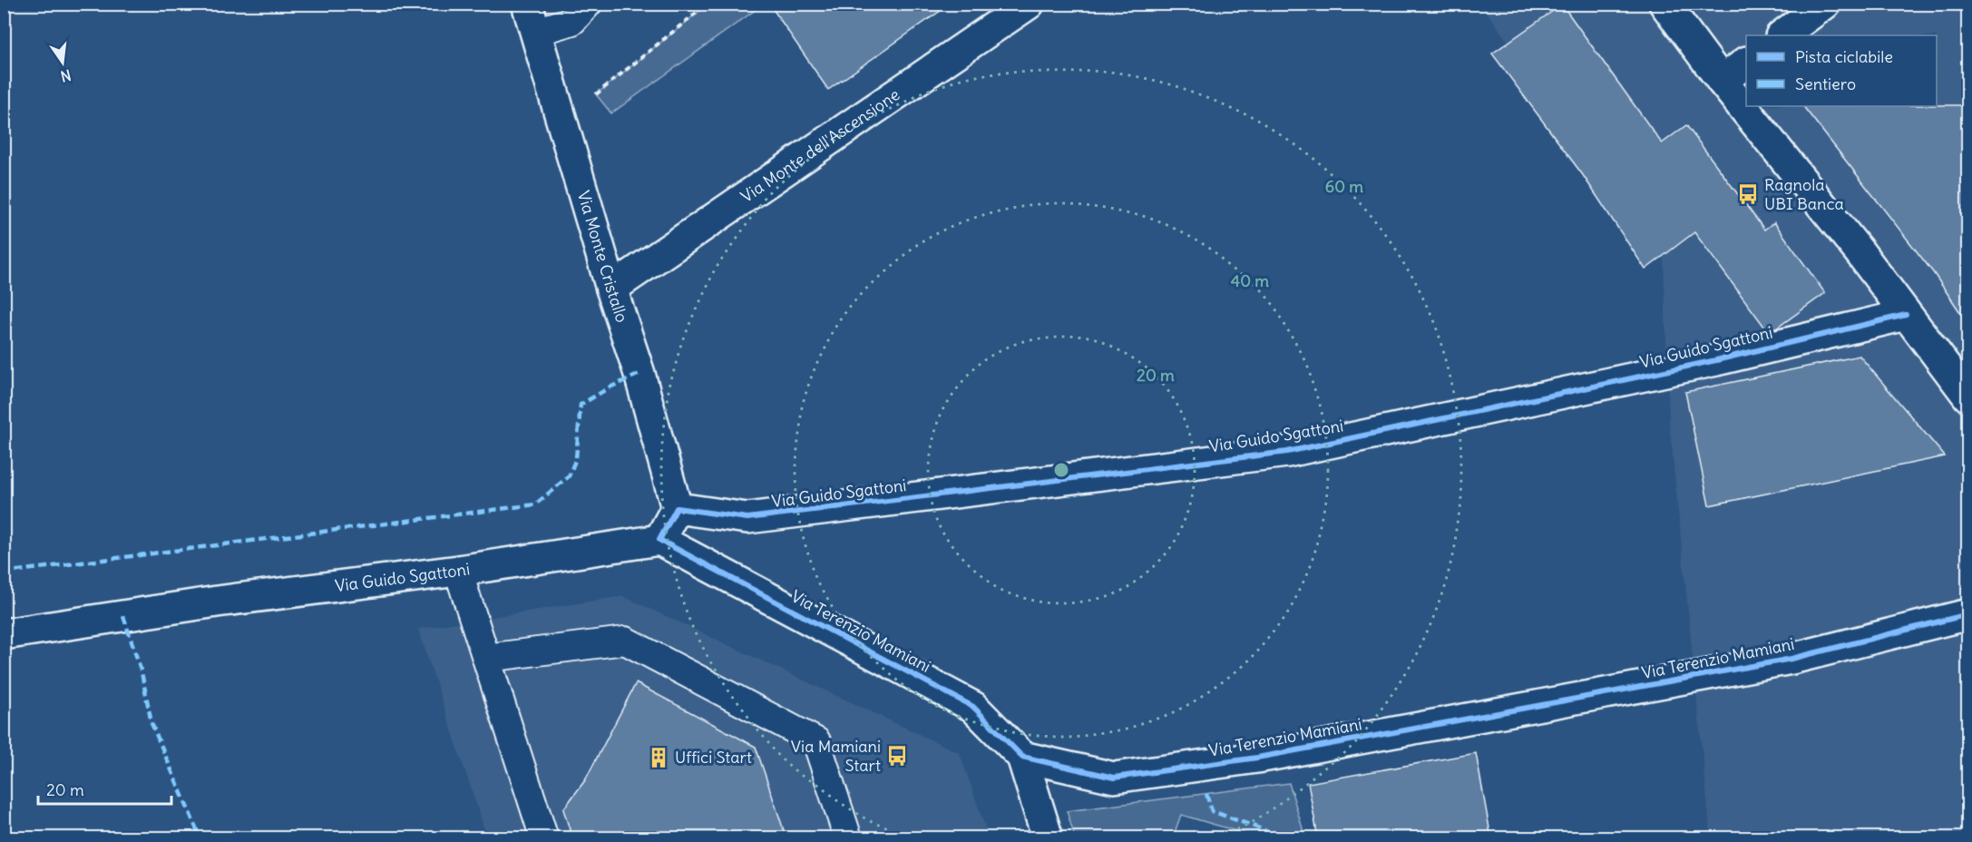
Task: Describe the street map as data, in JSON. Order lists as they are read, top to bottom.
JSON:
{
  "streets": {
    "street": [
      "Via Monte dell'Ascensione",
      "Via Monte Cristallo",
      "Via Guido Sgattoni",
      "Via Terenzio Mamiani"
    ]
  },
  "crossings": [
    ["Via Monte dell'Ascensione", "Via Monte Cristallo"],
    ["Via Monte Cristallo", "Via Guido Sgattoni"],
    ["Via Guido Sgattoni", "Via Terenzio Mamiani"]
  ],
  "places": {
    "bus stop": ["Ragnola UBI Banca", "Via Mamiani Start"],
    "building": ["Uffici Start"]
  },
  "legend": ["Pista ciclabile", "Sentiero"],
  "scale_bar": "20 m",
  "north": "bottom",
  "rings": ["60 m", "40 m", "20 m"]
}
